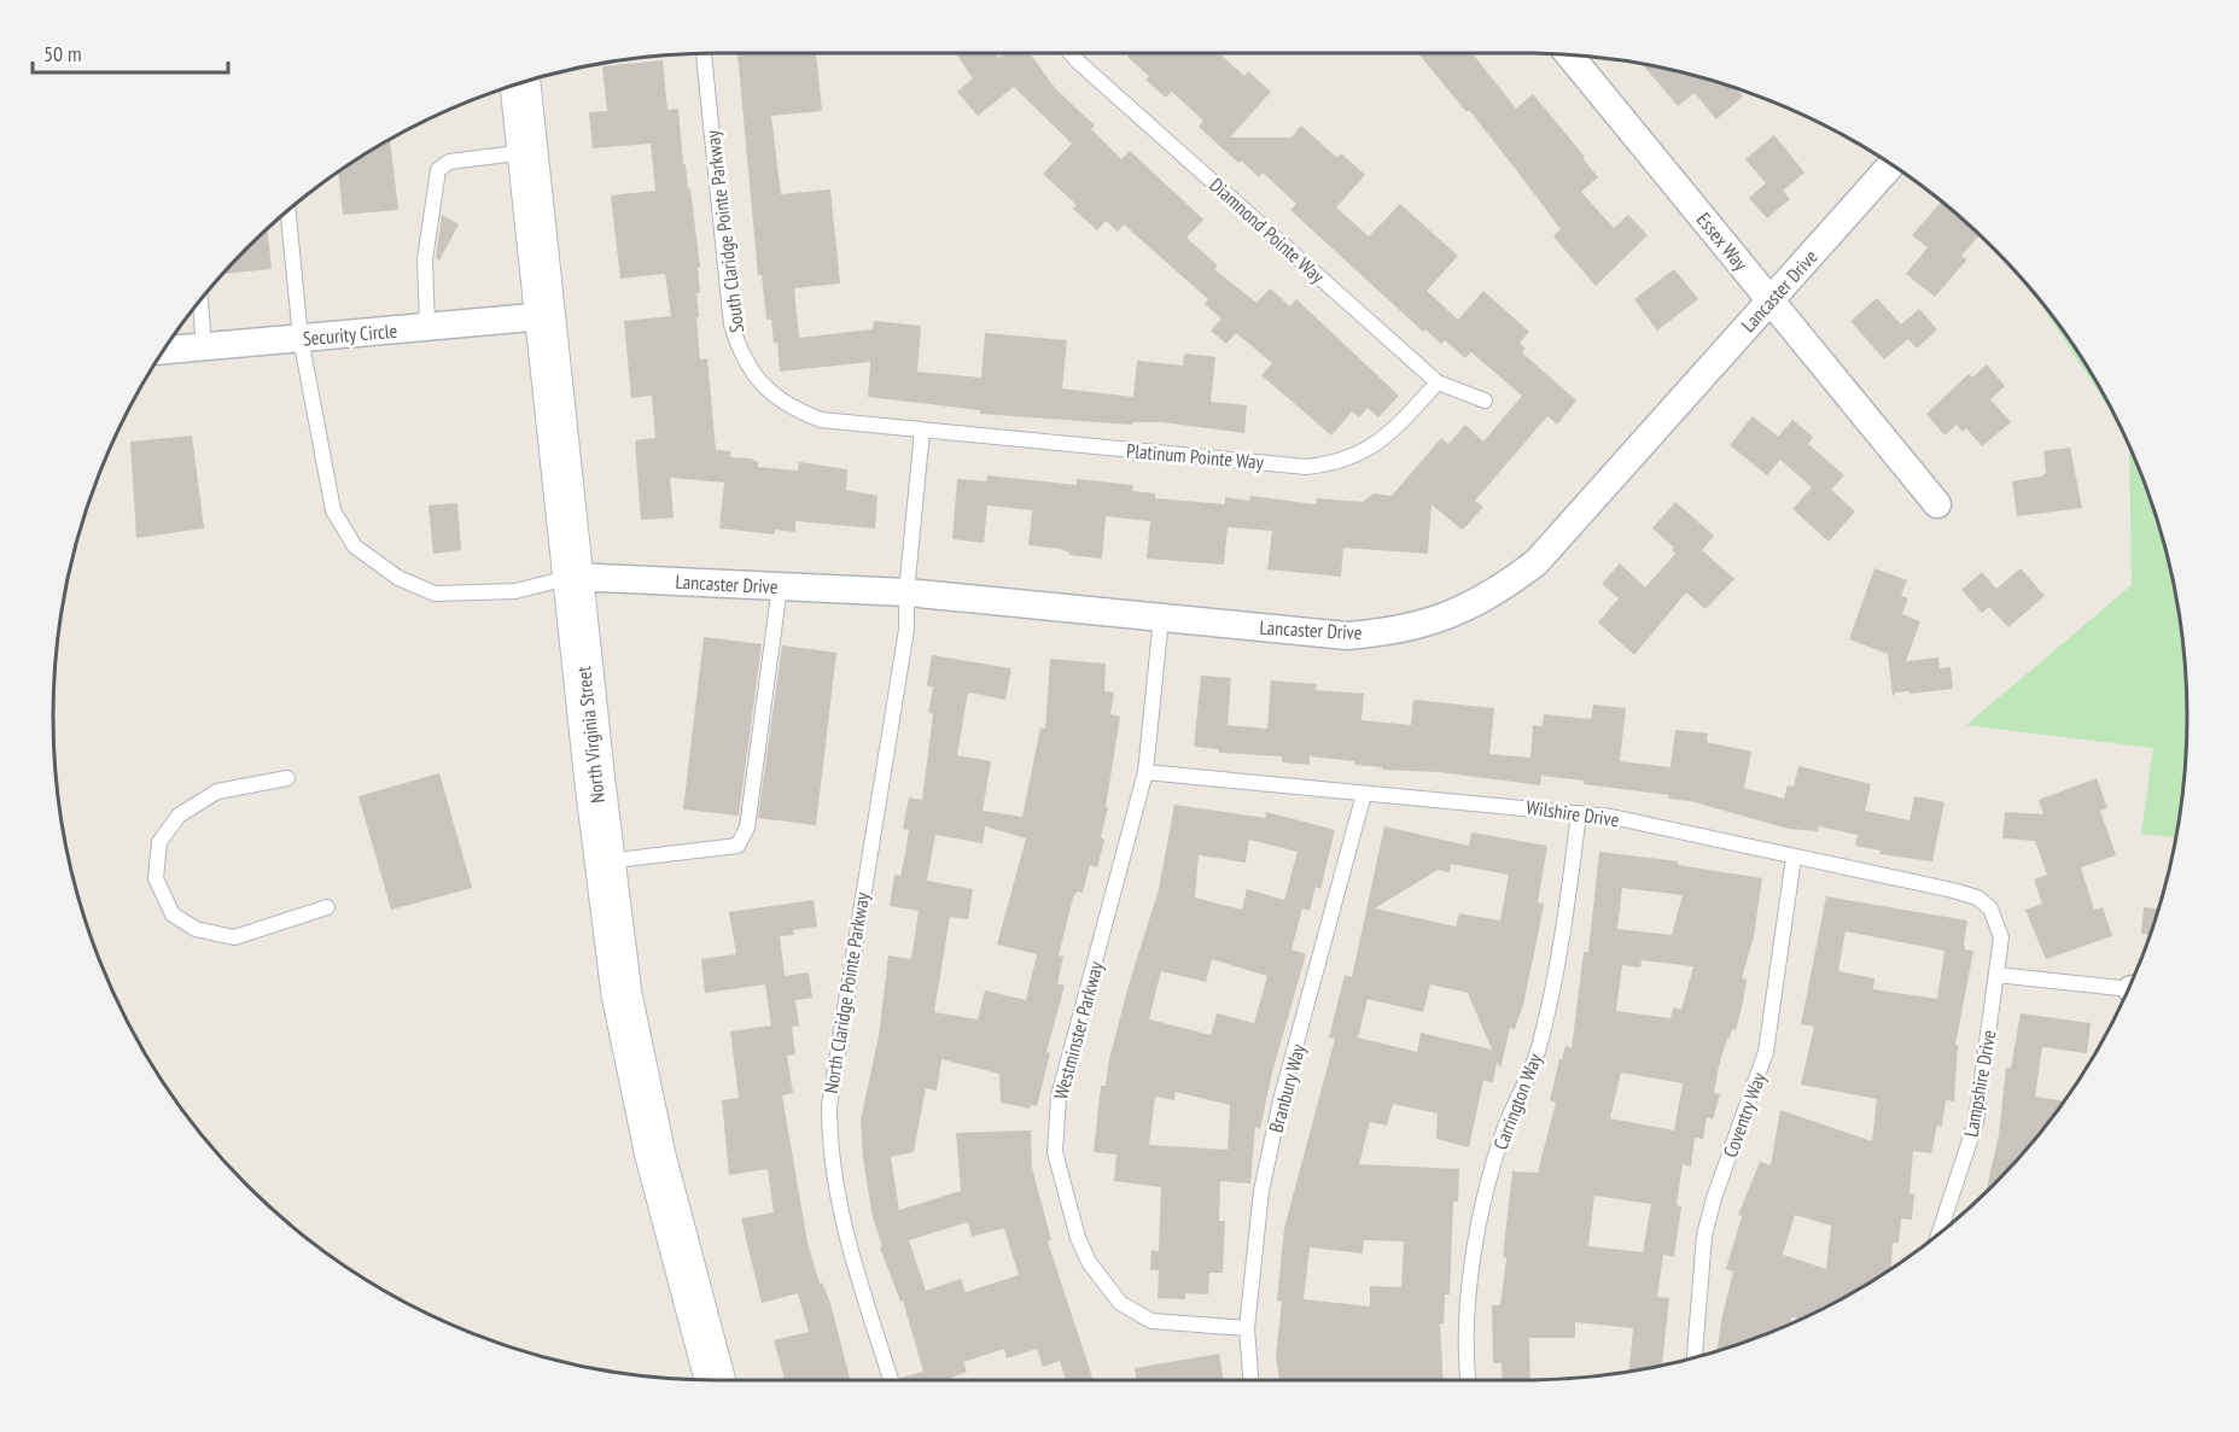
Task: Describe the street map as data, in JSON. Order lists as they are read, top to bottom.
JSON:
{
  "streets": {
    "main road": ["North Virginia Street"],
    "street": ["Essex Way", "Lancaster Drive", "Security Circle"],
    "lane": [
      "Diamnond Pointe Way",
      "South Claridge Pointe Parkway",
      "Platinum Pointe Way",
      "Wilshire Drive",
      "North Claridge Pointe Parkway",
      "Westminster Parkway",
      "Lampshire Drive",
      "Branbury Way",
      "Carrington Way",
      "Coventry Way"
    ]
  },
  "crossings": [
    ["Diamnond Pointe Way", "Platinum Pointe Way"],
    ["South Claridge Pointe Parkway", "Platinum Pointe Way"],
    ["Essex Way", "Lancaster Drive"],
    ["Lancaster Drive", "North Virginia Street"],
    ["Lancaster Drive", "North Claridge Pointe Parkway"],
    ["Lancaster Drive", "Westminster Parkway"],
    ["Security Circle", "North Virginia Street"],
    ["Wilshire Drive", "Westminster Parkway"],
    ["Wilshire Drive", "Lampshire Drive"],
    ["Wilshire Drive", "Branbury Way"],
    ["Wilshire Drive", "Carrington Way"],
    ["Wilshire Drive", "Coventry Way"],
    ["Westminster Parkway", "Branbury Way"]
  ],
  "scale_bar": "50 m"
}
